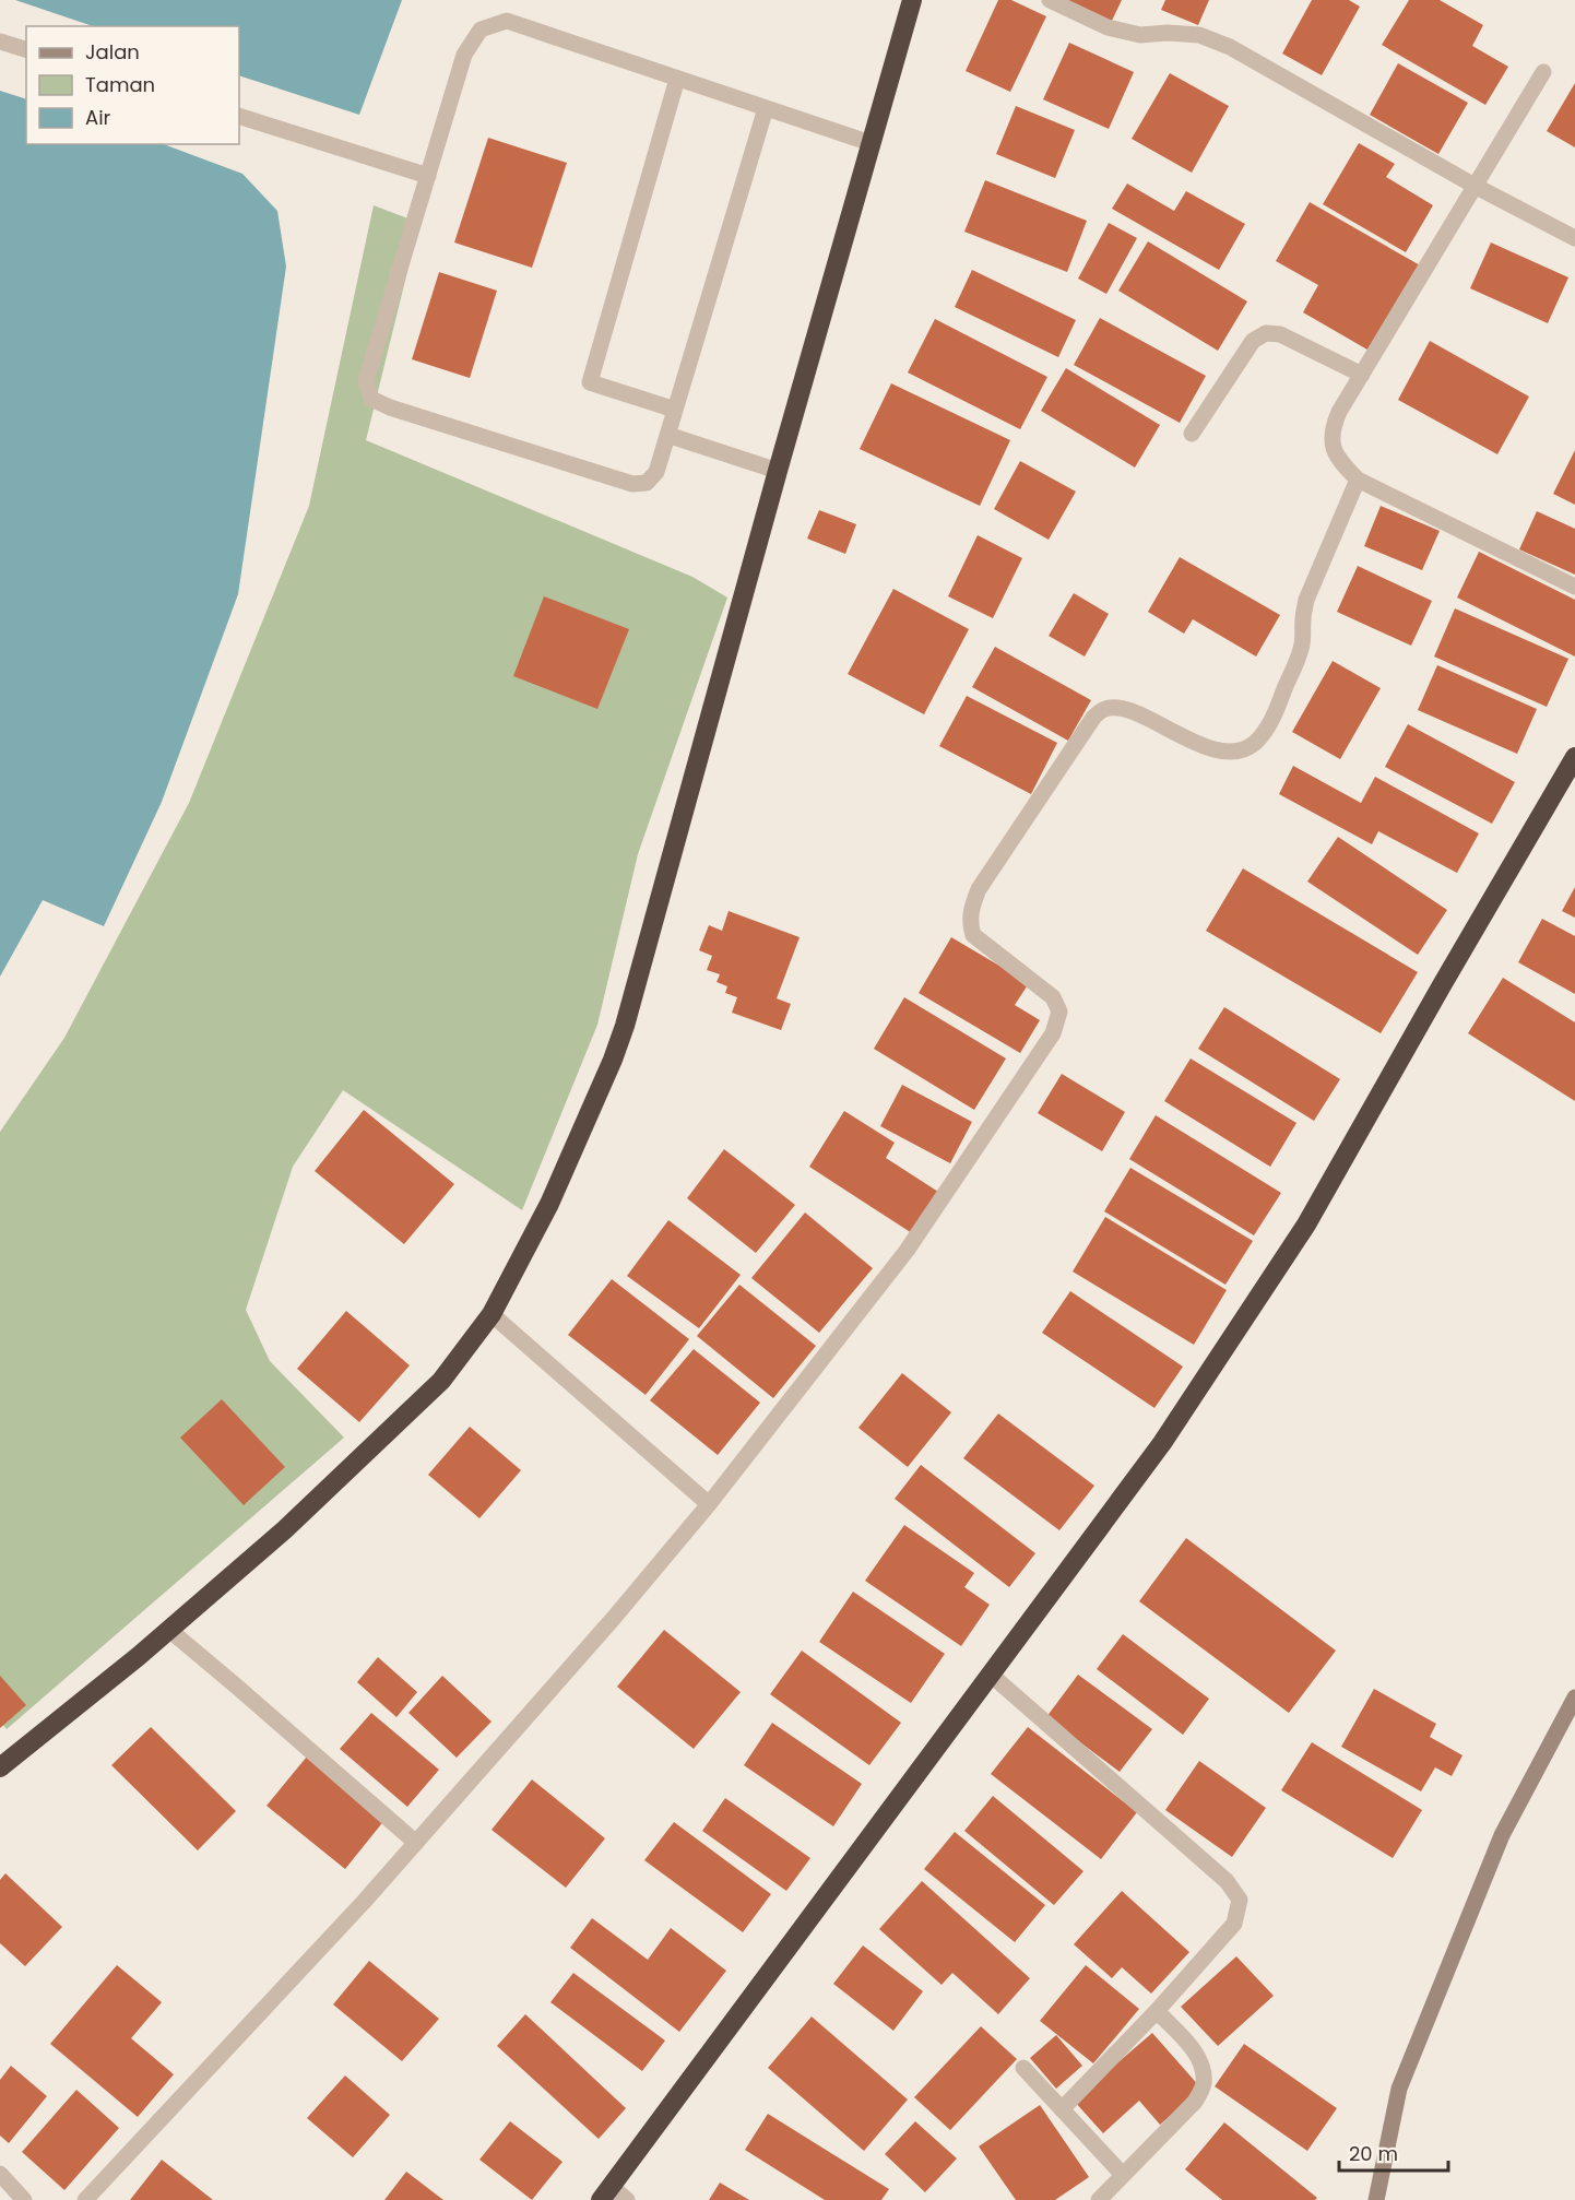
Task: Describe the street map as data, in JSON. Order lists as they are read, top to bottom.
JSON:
{
  "legend": ["Jalan", "Taman", "Air"],
  "scale_bar": "20 m"
}
